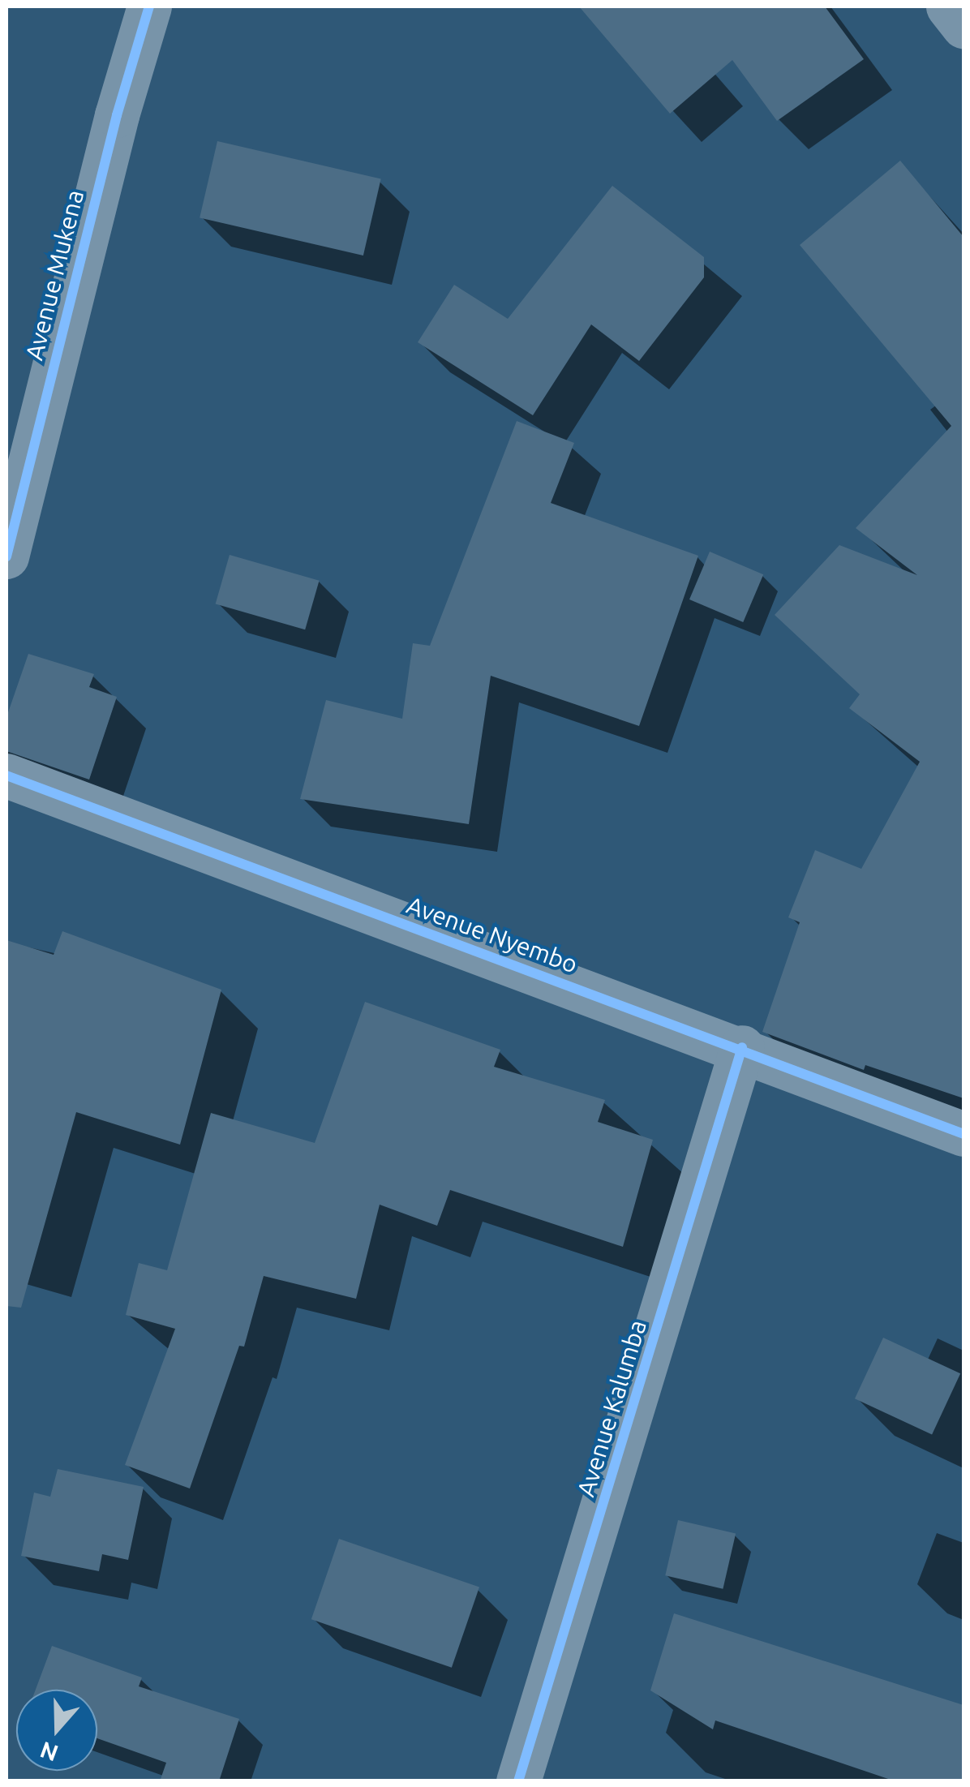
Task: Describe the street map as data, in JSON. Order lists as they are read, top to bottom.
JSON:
{
  "streets": {
    "street": ["Avenue Mukena", "Avenue Nyembo", "Avenue Kalumba"]
  },
  "crossings": [
    ["Avenue Nyembo", "Avenue Kalumba"]
  ],
  "north": "bottom"
}
